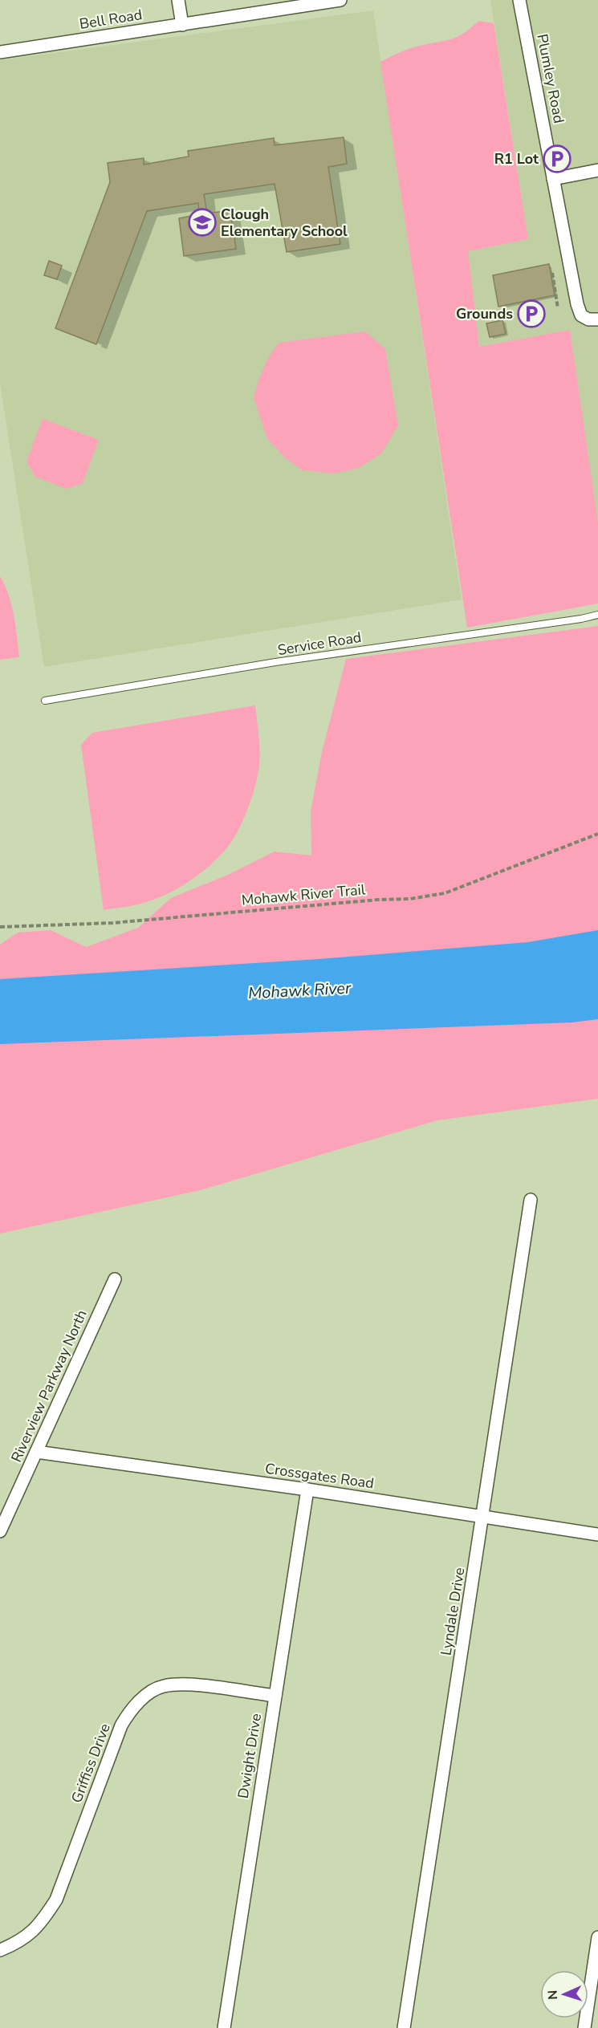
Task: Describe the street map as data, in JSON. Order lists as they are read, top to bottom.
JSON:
{
  "streets": {
    "street": [
      "Bell Road",
      "Plumley Road",
      "Riverview Parkway North",
      "Crossgates Road",
      "Lyndale Drive",
      "Dwight Drive",
      "Griffiss Drive"
    ],
    "lane": ["Service Road"],
    "path": ["Mohawk River Trail"]
  },
  "crossings": [
    ["Riverview Parkway North", "Crossgates Road"],
    ["Crossgates Road", "Lyndale Drive"],
    ["Crossgates Road", "Dwight Drive"],
    ["Dwight Drive", "Griffiss Drive"]
  ],
  "water": ["Mohawk River"],
  "places": {
    "parking": ["R1 Lot", "Grounds"],
    "school or university": ["Clough Elementary School"]
  },
  "north": "left"
}
